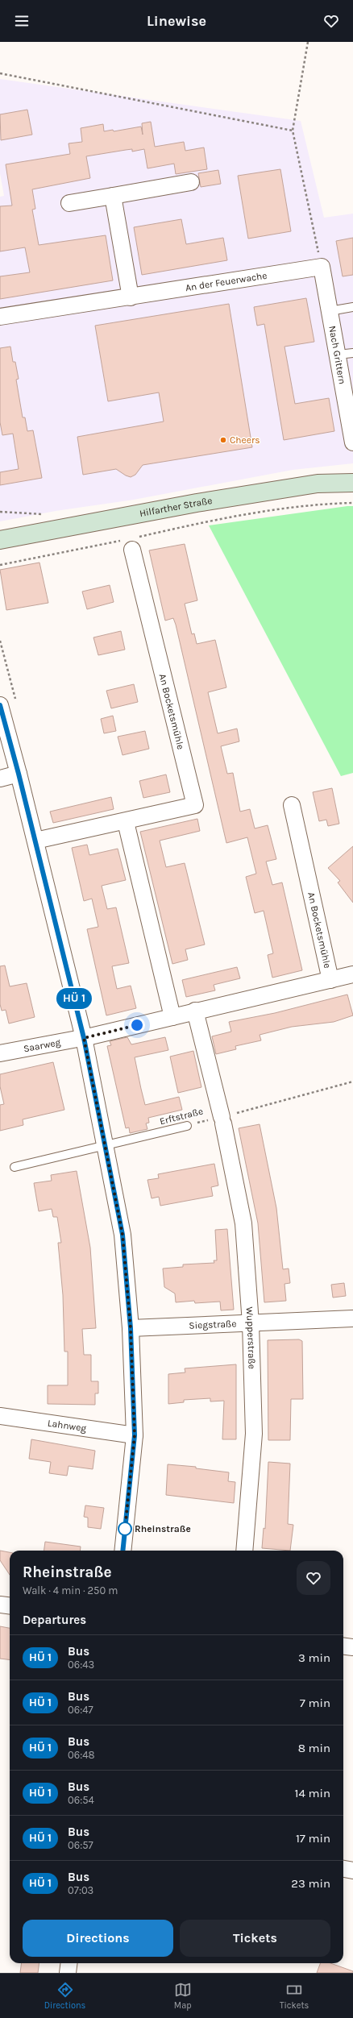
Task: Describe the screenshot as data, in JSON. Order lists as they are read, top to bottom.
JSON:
{
  "streets": {
    "main road": ["Hilfarther Straße"],
    "street": [
      "An der Feuerwache",
      "Nach Grittern",
      "An Bocketsmühle",
      "Saarweg",
      "Siegstraße",
      "Wupperstraße",
      "Lahnweg"
    ],
    "lane": ["Erftstraße"]
  },
  "crossings": [
    ["An der Feuerwache", "Nach Grittern"],
    ["An Bocketsmühle", "Saarweg"],
    ["Erftstraße", "Wupperstraße"],
    ["Siegstraße", "Wupperstraße"]
  ],
  "places": ["Cheers", "Rheinstraße"],
  "page": {
    "header": "Linewise",
    "on_map": "HÜ 1",
    "heading": [
      ["Rheinstraße", "Walk · 4 min · 250 m"],
      "Departures"
    ],
    "list": [
      {
        "mark": "HÜ 1",
        "name": "Bus",
        "note": "06:43",
        "value": "3 min"
      },
      {
        "mark": "HÜ 1",
        "name": "Bus",
        "note": "06:47",
        "value": "7 min"
      },
      {
        "mark": "HÜ 1",
        "name": "Bus",
        "note": "06:48",
        "value": "8 min"
      },
      {
        "mark": "HÜ 1",
        "name": "Bus",
        "note": "06:54",
        "value": "14 min"
      },
      {
        "mark": "HÜ 1",
        "name": "Bus",
        "note": "06:57",
        "value": "17 min"
      },
      {
        "mark": "HÜ 1",
        "name": "Bus",
        "note": "07:03",
        "value": "23 min"
      }
    ],
    "buttons": ["Directions", "Tickets"],
    "tabs": ["Directions", "Map", "Tickets"]
  }
}
